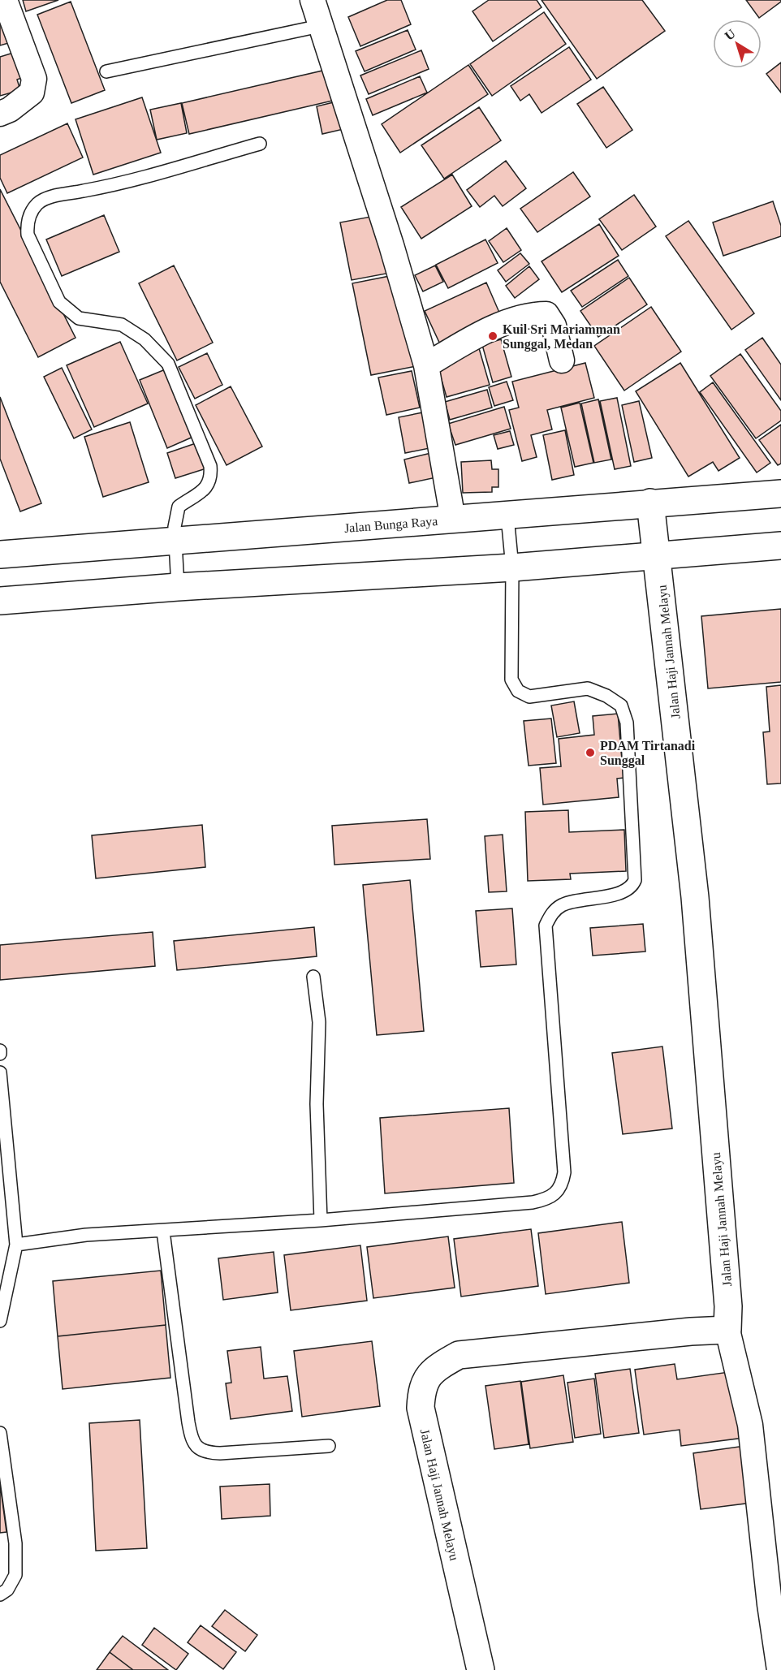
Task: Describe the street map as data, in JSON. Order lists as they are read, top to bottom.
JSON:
{
  "streets": {
    "main road": ["Jalan Bunga Raya", "Jalan Haji Jannah Melayu"]
  },
  "crossings": [
    ["Jalan Bunga Raya", "Jalan Haji Jannah Melayu"]
  ],
  "places": ["Kuil Sri Mariamman Sunggal, Medan", "PDAM Tirtanadi Sunggal"],
  "north": "top left"
}
